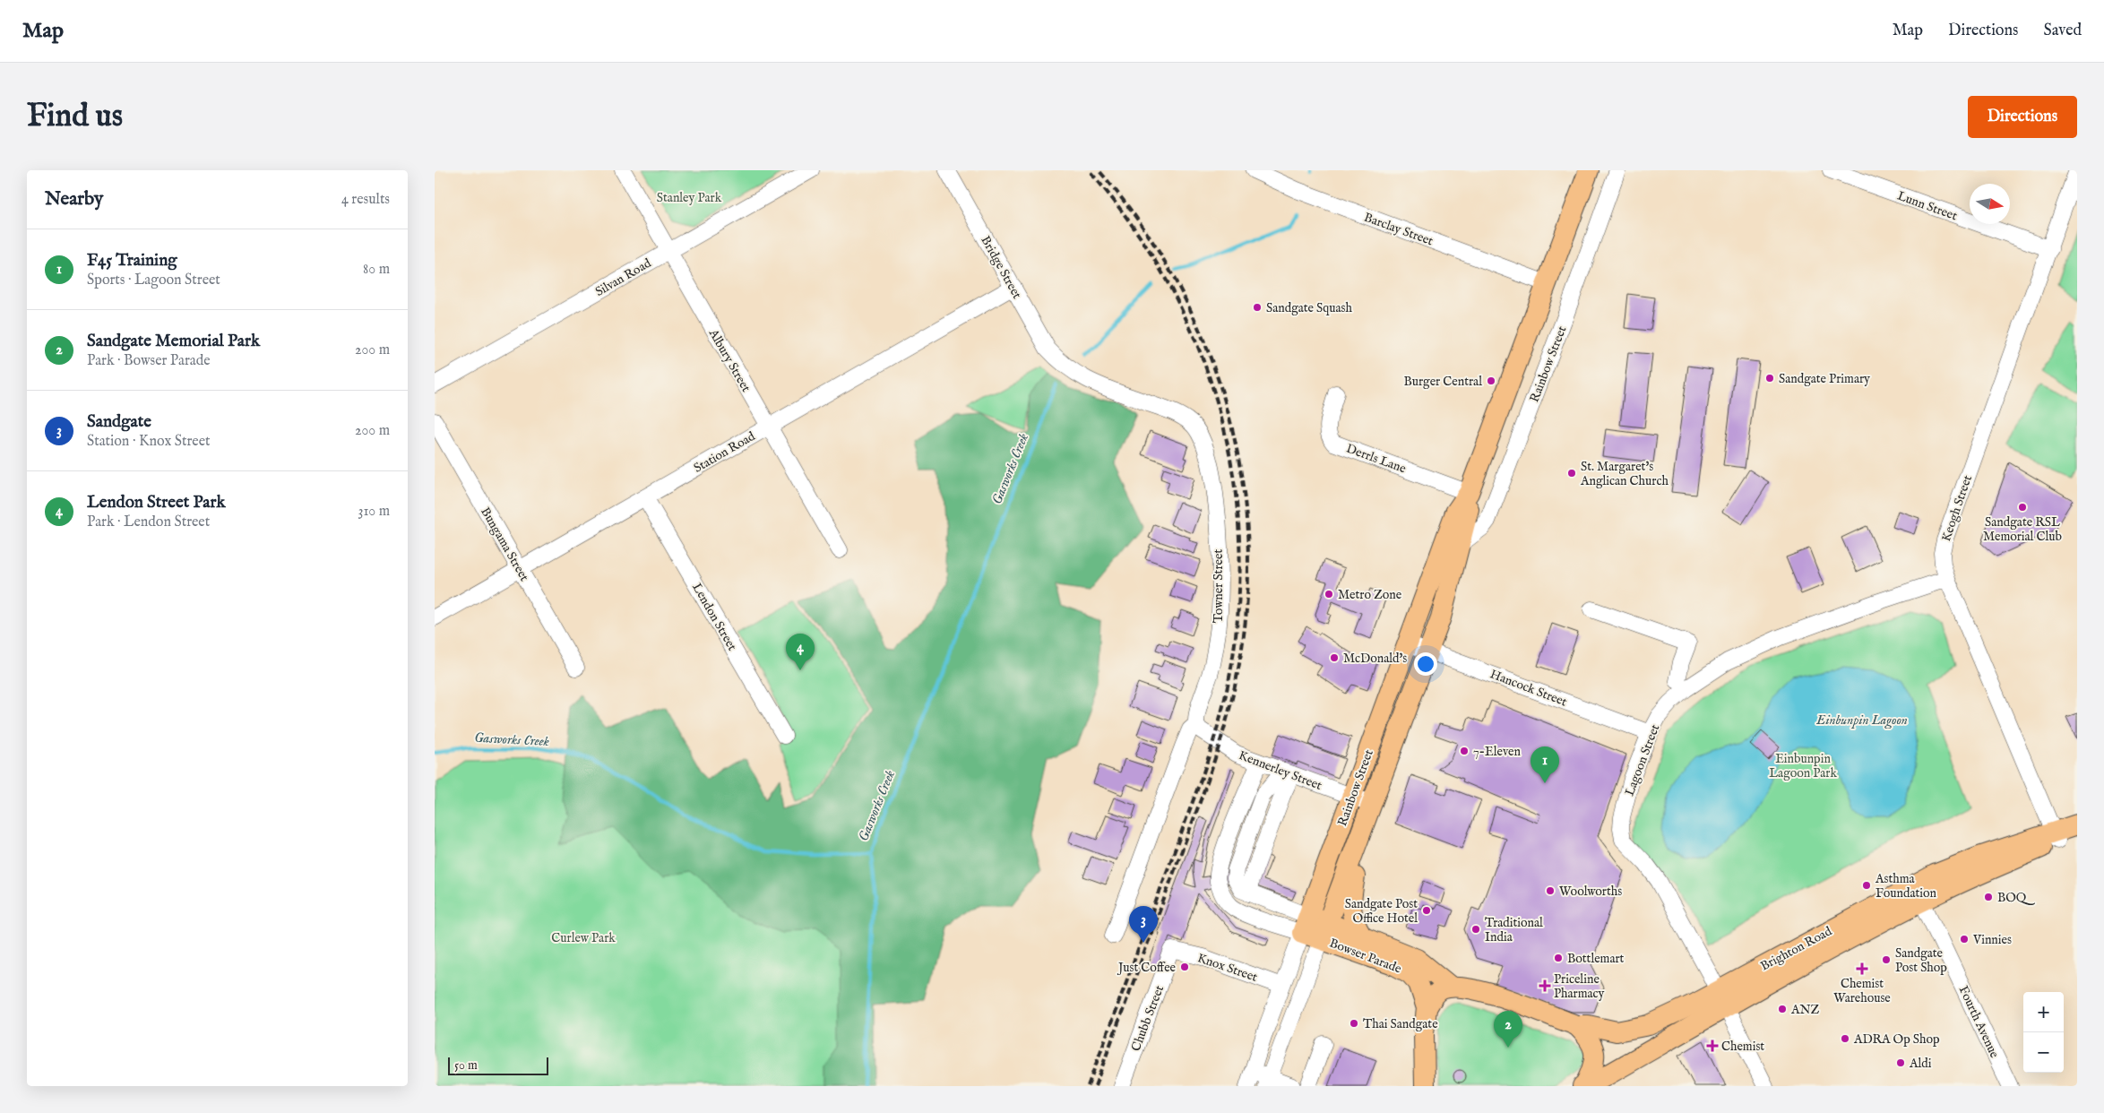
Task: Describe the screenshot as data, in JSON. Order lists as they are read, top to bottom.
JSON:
{
  "streets": {
    "main road": ["Rainbow Street", "Brighton Road", "Bowser Parade"],
    "street": [
      "Lunn Street",
      "Barclay Street",
      "Bridge Street",
      "Silvan Road",
      "Albury Street",
      "Station Road",
      "Derrls Lane",
      "Keogh Street",
      "Bungama Street",
      "Towner Street",
      "Lendon Street",
      "Hancock Street",
      "Lagoon Street",
      "Kennerley Street",
      "Knox Street",
      "Chubb Street",
      "Fourth Avenue"
    ]
  },
  "crossings": [
    ["Lunn Street", "Keogh Street"],
    ["Barclay Street", "Rainbow Street"],
    ["Bridge Street", "Station Road"],
    ["Bridge Street", "Towner Street"],
    ["Silvan Road", "Albury Street"],
    ["Albury Street", "Station Road"],
    ["Rainbow Street", "Derrls Lane"],
    ["Rainbow Street", "Hancock Street"],
    ["Rainbow Street", "Kennerley Street"],
    ["Rainbow Street", "Bowser Parade"],
    ["Rainbow Street", "Knox Street"],
    ["Station Road", "Bungama Street"],
    ["Station Road", "Lendon Street"],
    ["Keogh Street", "Lagoon Street"],
    ["Keogh Street", "Brighton Road"],
    ["Towner Street", "Kennerley Street"],
    ["Hancock Street", "Lagoon Street"],
    ["Lagoon Street", "Brighton Road"],
    ["Brighton Road", "Fourth Avenue"],
    ["Knox Street", "Chubb Street"]
  ],
  "water": ["Gasworks Creek", "Einbunpin Lagoon"],
  "parks": ["Stanley Park", "Einbunpin Lagoon Park", "Curlew Park"],
  "places": {
    "other": [
      "Sandgate Squash",
      "Sandgate Primary",
      "Burger Central",
      "St. Margaret's Anglican Church",
      "Sandgate RSL Memorial Club",
      "Metro Zone",
      "McDonald's",
      "7-Eleven",
      "Asthma Foundation",
      "Woolworths",
      "BOQ",
      "Sandgate Post Office Hotel",
      "Traditional India",
      "Vinnies",
      "Bottlemart",
      "Sandgate Post Shop",
      "Just Coffee",
      "ANZ",
      "Thai Sandgate",
      "ADRA Op Shop",
      "Aldi"
    ],
    "health": ["Chemist Warehouse", "Priceline Pharmacy", "Chemist"]
  },
  "scale_bar": "50 m",
  "north": "right",
  "page": {
    "header": "Map",
    "nav": ["Map", "Directions", "Saved"],
    "buttons": "Directions",
    "title": "Find us",
    "heading": ["Nearby", "4 results"],
    "list": [
      {
        "mark": "1",
        "name": "F45 Training",
        "note": "Sports · Lagoon Street",
        "value": "80 m"
      },
      {
        "mark": "2",
        "name": "Sandgate Memorial Park",
        "note": "Park · Bowser Parade",
        "value": "200 m"
      },
      {
        "mark": "3",
        "name": "Sandgate",
        "note": "Station · Knox Street",
        "value": "200 m"
      },
      {
        "mark": "4",
        "name": "Lendon Street Park",
        "note": "Park · Lendon Street",
        "value": "310 m"
      }
    ],
    "pins": [
      "4",
      "1",
      "3",
      "2"
    ],
    "map_buttons": ["+", "−"],
    "scale": "50 m"
  }
}
